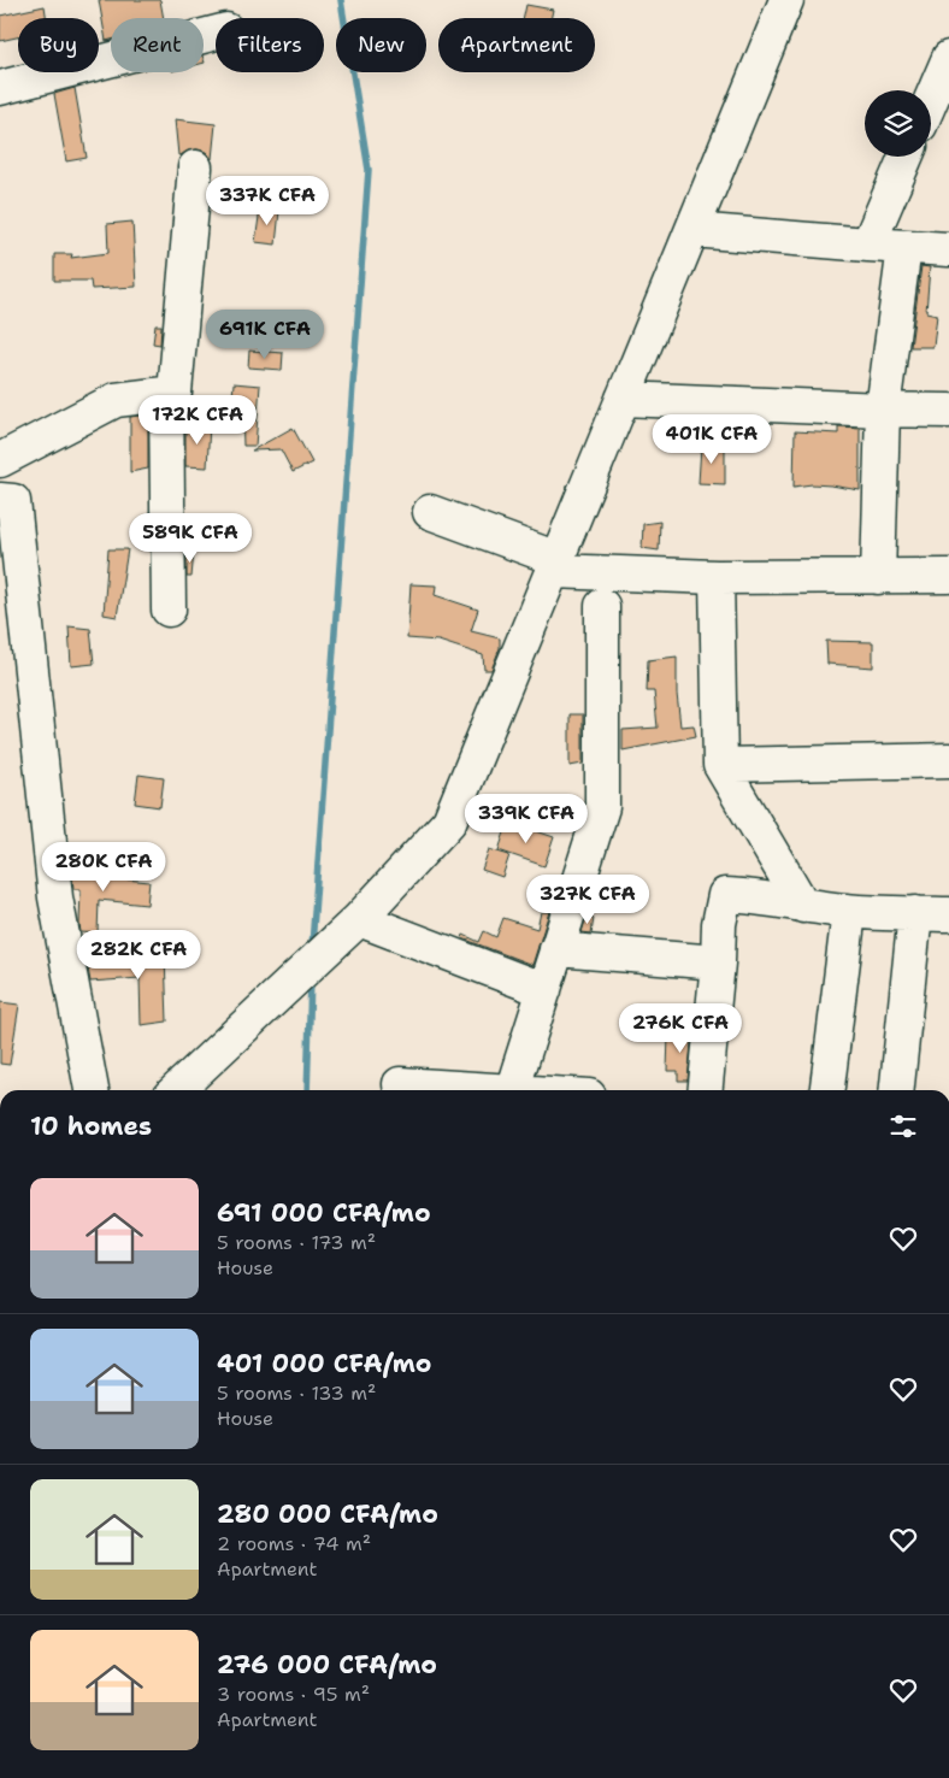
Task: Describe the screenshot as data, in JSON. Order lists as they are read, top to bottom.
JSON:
{
  "page": {
    "chip": [
      "Buy",
      "Rent",
      "Filters",
      "New",
      "Apartment"
    ],
    "price": [
      "337K CFA",
      "691K CFA",
      "172K CFA",
      "401K CFA",
      "589K CFA",
      "339K CFA",
      "280K CFA",
      "327K CFA",
      "282K CFA",
      "276K CFA"
    ],
    "heading": "10 homes",
    "list": [
      {
        "name": "691 000 CFA/mo",
        "note": "5 rooms · 173 m² · House"
      },
      {
        "name": "401 000 CFA/mo",
        "note": "5 rooms · 133 m² · House"
      },
      {
        "name": "280 000 CFA/mo",
        "note": "2 rooms · 74 m² · Apartment"
      },
      {
        "name": "276 000 CFA/mo",
        "note": "3 rooms · 95 m² · Apartment"
      }
    ]
  }
}
